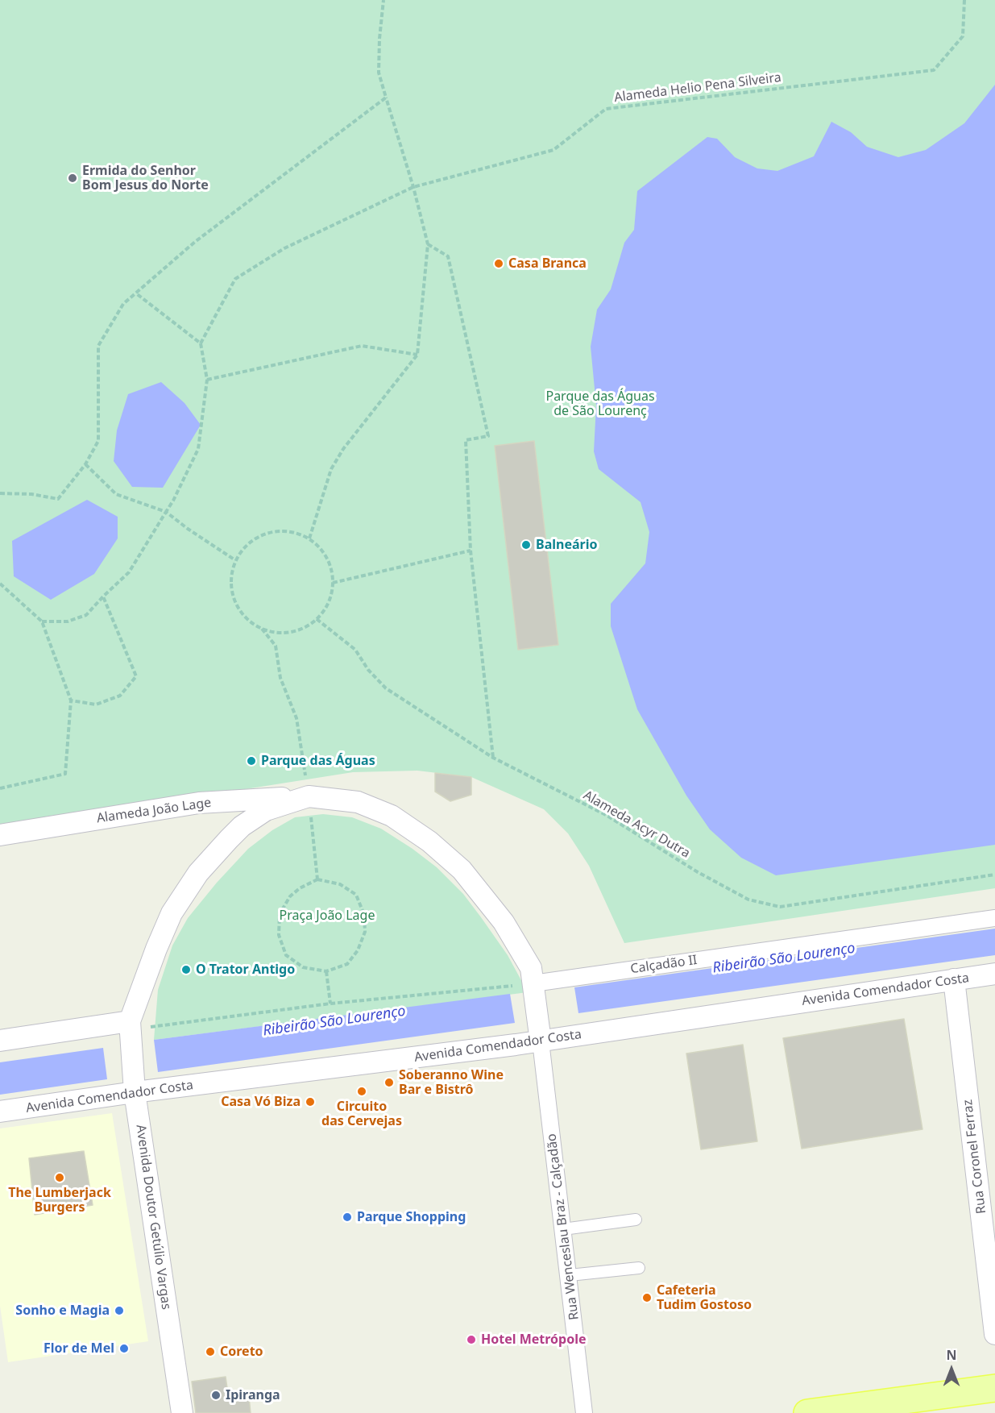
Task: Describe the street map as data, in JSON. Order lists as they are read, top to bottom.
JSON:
{
  "streets": {
    "street": [
      "Alameda João Lage",
      "Calçadão II",
      "Avenida Comendador Costa",
      "Rua Coronel Ferraz",
      "Avenida Doutor Getúlio Vargas",
      "Rua Wenceslau Braz - Calçadão"
    ],
    "path": ["Alameda Helio Pena Silveira", "Alameda Acyr Dutra"]
  },
  "crossings": [
    ["Avenida Comendador Costa", "Rua Coronel Ferraz"],
    ["Avenida Comendador Costa", "Avenida Doutor Getúlio Vargas"],
    ["Avenida Comendador Costa", "Rua Wenceslau Braz - Calçadão"]
  ],
  "water": ["Ribeirão São Lourenço"],
  "parks": ["Parque das Águas de São Lourenç", "Praça João Lage"],
  "places": [
    "Ermida do Senhor Bom Jesus do Norte",
    "Casa Branca",
    "Balneário",
    "Parque das Águas",
    "O Trator Antigo",
    "Soberanno Wine Bar e Bistrô",
    "Circuito das Cervejas",
    "Casa Vó Biza",
    "The Lumberjack Burgers",
    "Parque Shopping",
    "Cafeteria Tudim Gostoso",
    "Sonho e Magia",
    "Hotel Metrópole",
    "Flor de Mel",
    "Coreto",
    "Ipiranga"
  ],
  "north": "top"
}
